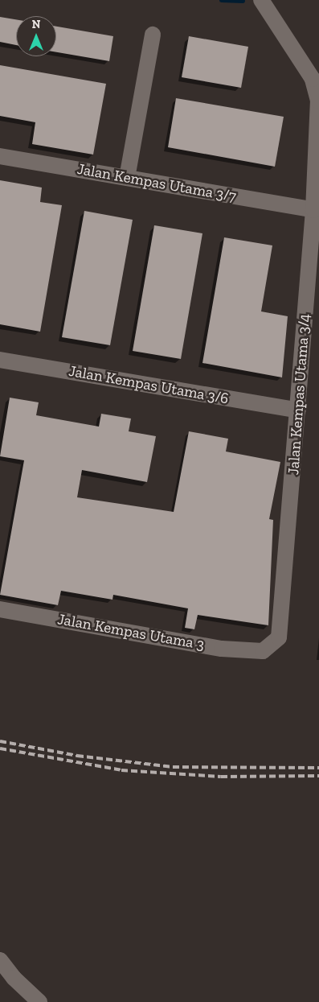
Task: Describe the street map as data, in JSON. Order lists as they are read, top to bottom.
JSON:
{
  "streets": {
    "street": [
      "Jalan Kempas Utama 3/7",
      "Jalan Kempas Utama 3/6",
      "Jalan Kempas Utama 3/4",
      "Jalan Kempas Utama 3"
    ]
  },
  "crossings": [
    ["Jalan Kempas Utama 3/7", "Jalan Kempas Utama 3/4"],
    ["Jalan Kempas Utama 3/6", "Jalan Kempas Utama 3/4"],
    ["Jalan Kempas Utama 3/4", "Jalan Kempas Utama 3"]
  ],
  "north": "top"
}
